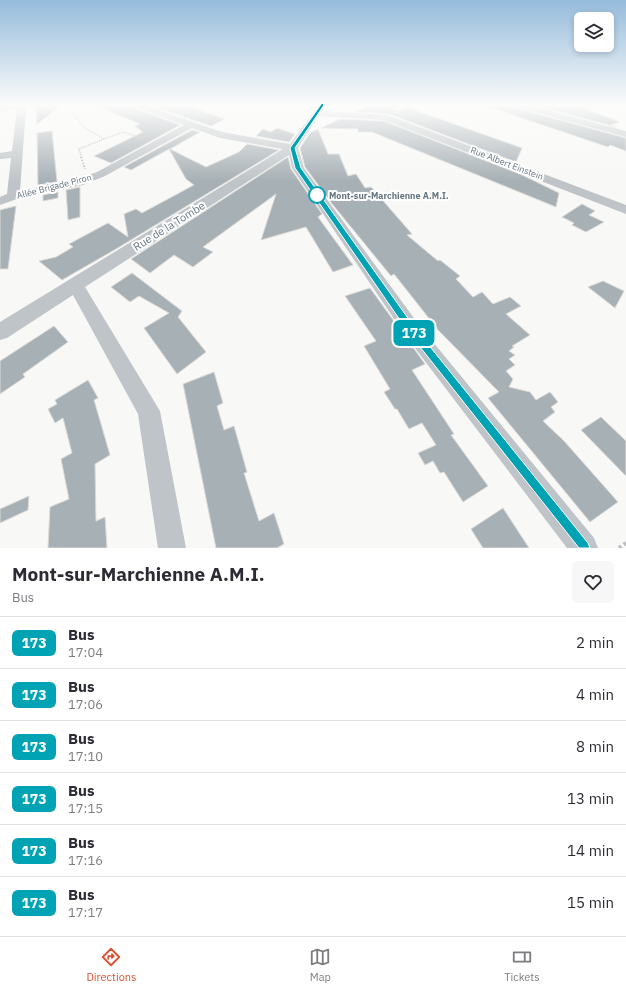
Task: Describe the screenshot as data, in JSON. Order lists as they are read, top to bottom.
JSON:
{
  "streets": {
    "street": ["Rue Albert Einstein", "Allée Brigade Piron", "Rue de la Tombe"]
  },
  "places": ["Mont-sur-Marchienne A.M.I."],
  "lines": ["bus line 173"],
  "page": {
    "on_map": "173",
    "heading": ["Mont-sur-Marchienne A.M.I.", "Bus"],
    "list": [
      {
        "mark": "173",
        "name": "Bus",
        "note": "17:04",
        "value": "2 min"
      },
      {
        "mark": "173",
        "name": "Bus",
        "note": "17:06",
        "value": "4 min"
      },
      {
        "mark": "173",
        "name": "Bus",
        "note": "17:10",
        "value": "8 min"
      },
      {
        "mark": "173",
        "name": "Bus",
        "note": "17:15",
        "value": "13 min"
      },
      {
        "mark": "173",
        "name": "Bus",
        "note": "17:16",
        "value": "14 min"
      },
      {
        "mark": "173",
        "name": "Bus",
        "note": "17:17",
        "value": "15 min"
      }
    ],
    "tabs": ["Directions", "Map", "Tickets"]
  }
}
